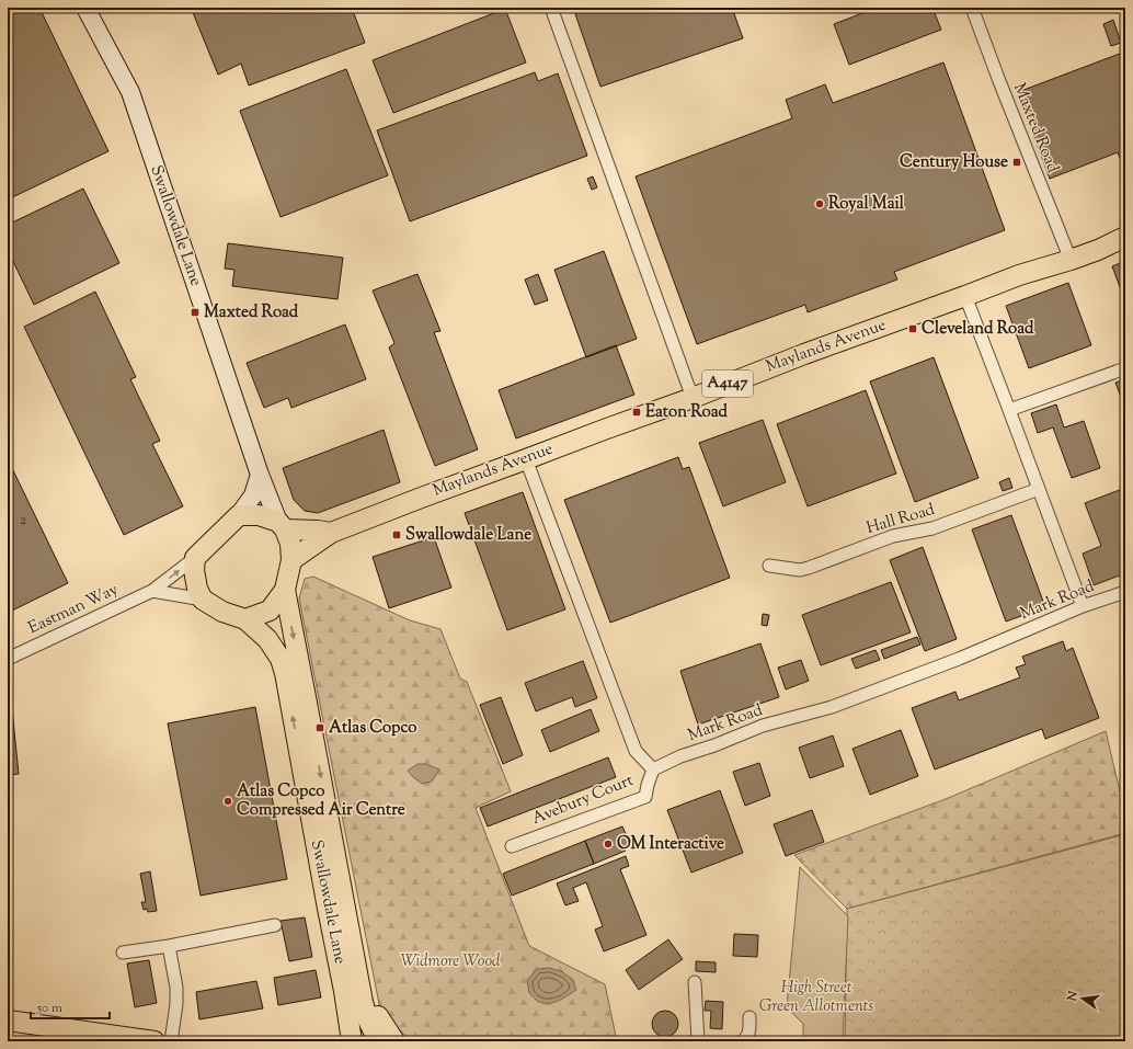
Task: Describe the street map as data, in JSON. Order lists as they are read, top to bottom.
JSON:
{
  "streets": {
    "main road": ["Swallowdale Lane", "Maylands Avenue", "A4147"],
    "street": [
      "Maxted Road",
      "Hall Road",
      "Mark Road",
      "Eastman Way",
      "Avebury Court"
    ]
  },
  "crossings": [
    ["Maxted Road", "Maylands Avenue"],
    ["Swallowdale Lane", "Maylands Avenue"],
    ["Swallowdale Lane", "Eastman Way"],
    ["Maylands Avenue", "Eastman Way"],
    ["Mark Road", "Avebury Court"]
  ],
  "parks": ["Widmore Wood", "High Street Green Allotments"],
  "places": {
    "transit": [
      "Century House",
      "Maxted Road",
      "Cleveland Road",
      "Eaton Road",
      "Swallowdale Lane",
      "Atlas Copco"
    ],
    "other": ["Royal Mail", "Atlas Copco Compressed Air Centre", "OM Interactive"]
  },
  "house_numbers": ["2"],
  "scale_bar": "50 m",
  "north": "left"
}
